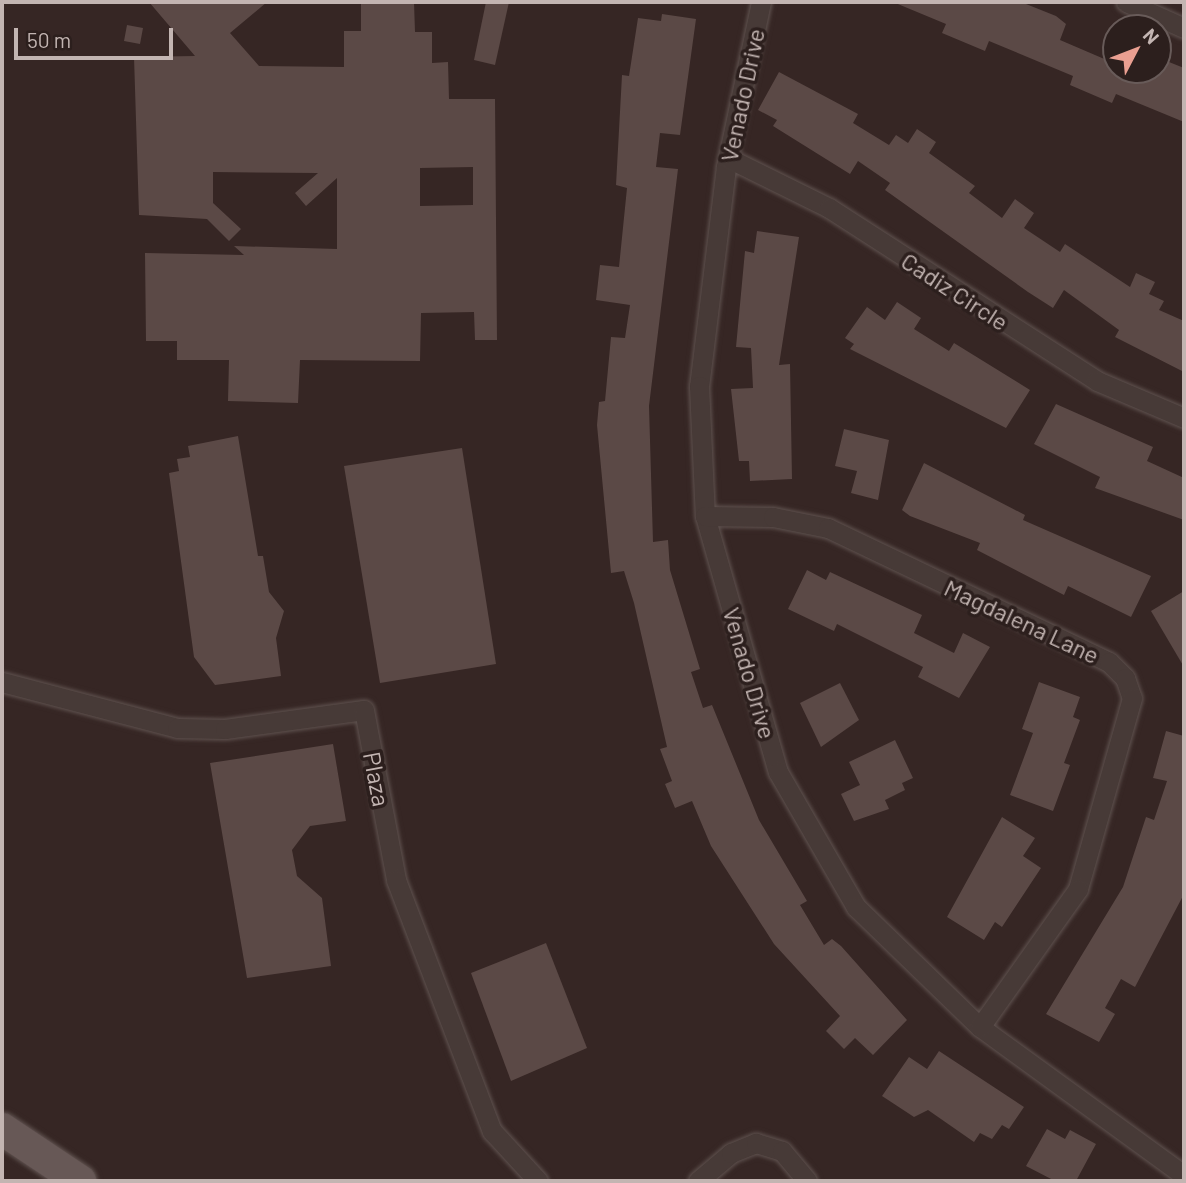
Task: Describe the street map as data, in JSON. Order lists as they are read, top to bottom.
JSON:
{
  "streets": {
    "street": [
      "Venado Drive",
      "Cadiz Circle",
      "Magdalena Lane",
      "Plaza"
    ]
  },
  "crossings": [
    ["Venado Drive", "Cadiz Circle"],
    ["Venado Drive", "Magdalena Lane"]
  ],
  "scale_bar": "50 m",
  "north": "top right"
}
